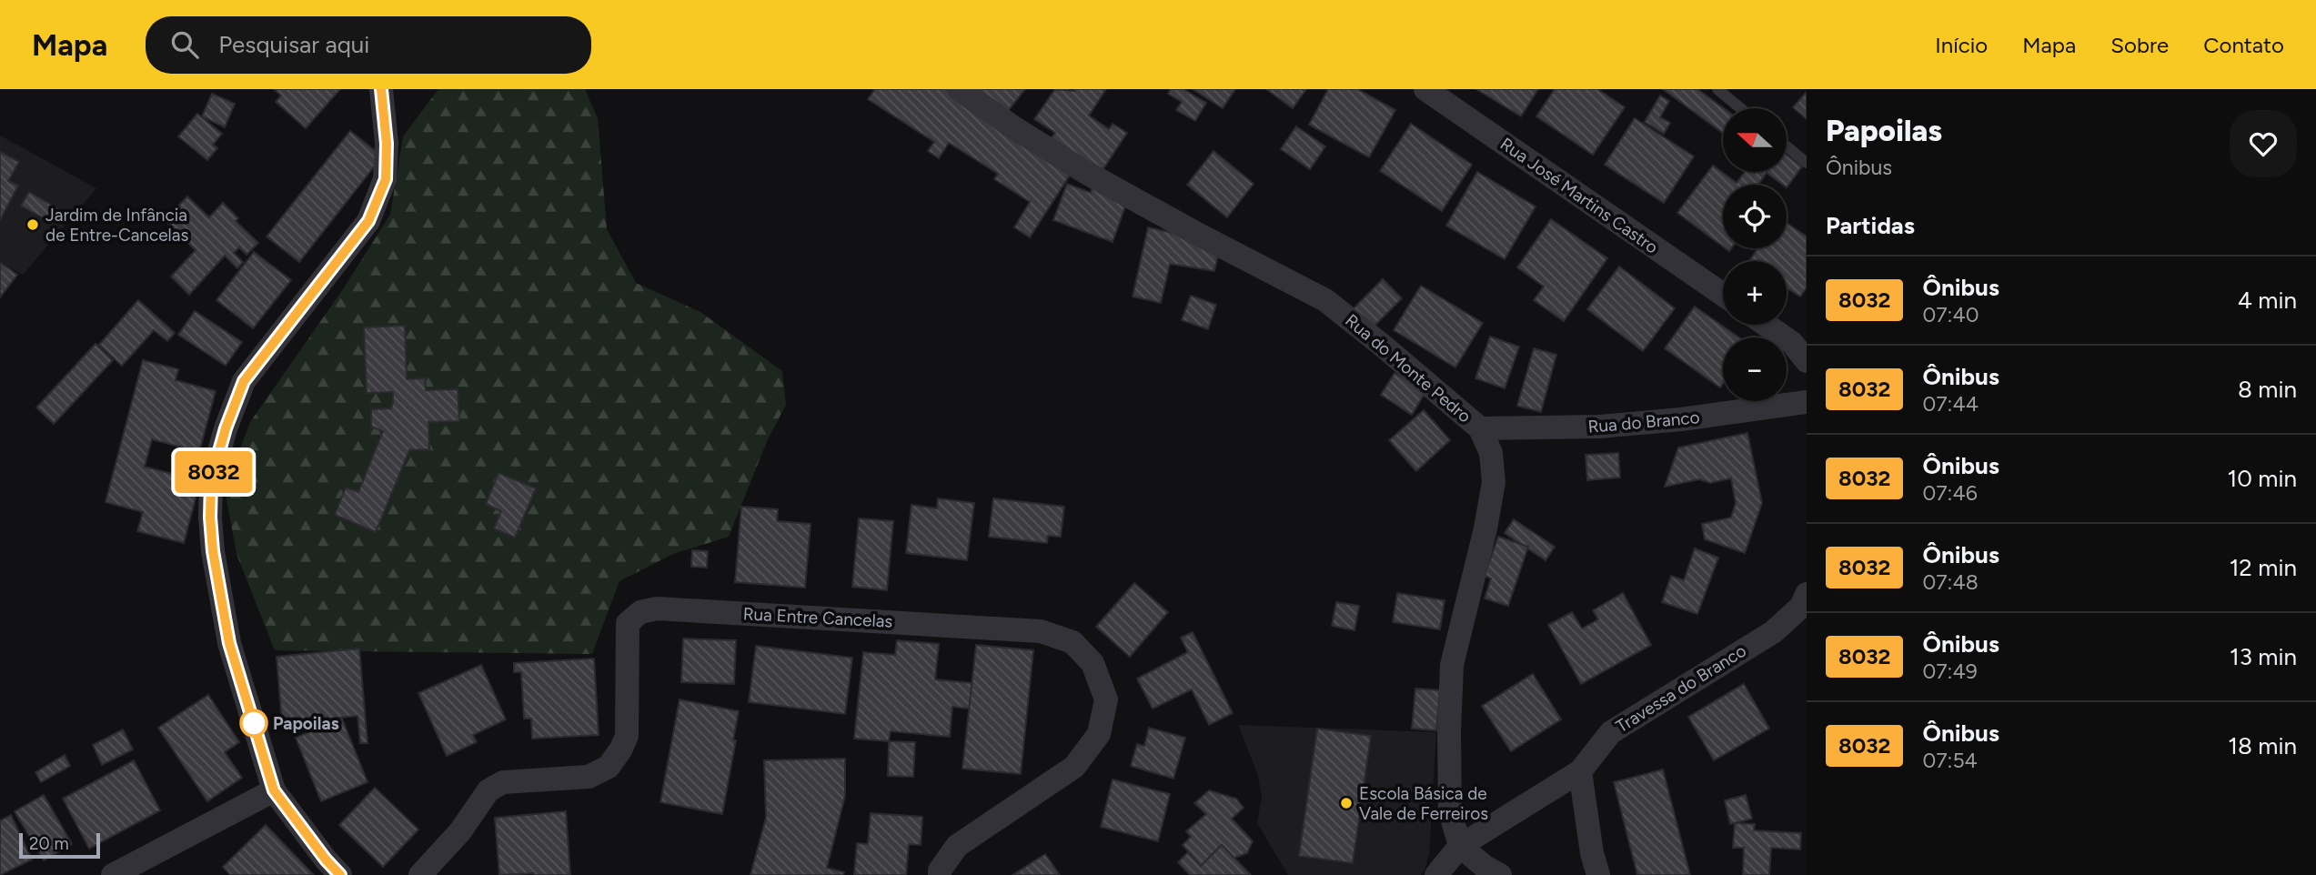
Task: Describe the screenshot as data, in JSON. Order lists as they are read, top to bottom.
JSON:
{
  "streets": {
    "street": [
      "Rua José Martins Castro",
      "Rua do Monte Pedro",
      "Rua do Branco",
      "Rua Entre Cancelas",
      "Travessa do Branco"
    ]
  },
  "crossings": [
    ["Rua do Monte Pedro", "Rua do Branco"],
    ["Rua do Monte Pedro", "Travessa do Branco"]
  ],
  "places": ["Jardim de Infância de Entre-Cancelas", "Papoilas", "Escola Básica de Vale de Ferreiros"],
  "lines": ["bus line 8032"],
  "scale_bar": "20 m",
  "north": "left",
  "page": {
    "header": "Mapa",
    "search": "Pesquisar aqui",
    "nav": [
      "Início",
      "Mapa",
      "Sobre",
      "Contato"
    ],
    "on_map": "8032",
    "heading": [
      ["Papoilas", "Ônibus"],
      "Partidas"
    ],
    "map_buttons": ["+", "−"],
    "list": [
      {
        "mark": "8032",
        "name": "Ônibus",
        "note": "07:40",
        "value": "4 min"
      },
      {
        "mark": "8032",
        "name": "Ônibus",
        "note": "07:44",
        "value": "8 min"
      },
      {
        "mark": "8032",
        "name": "Ônibus",
        "note": "07:46",
        "value": "10 min"
      },
      {
        "mark": "8032",
        "name": "Ônibus",
        "note": "07:48",
        "value": "12 min"
      },
      {
        "mark": "8032",
        "name": "Ônibus",
        "note": "07:49",
        "value": "13 min"
      },
      {
        "mark": "8032",
        "name": "Ônibus",
        "note": "07:54",
        "value": "18 min"
      }
    ],
    "scale": "20 m"
  }
}
